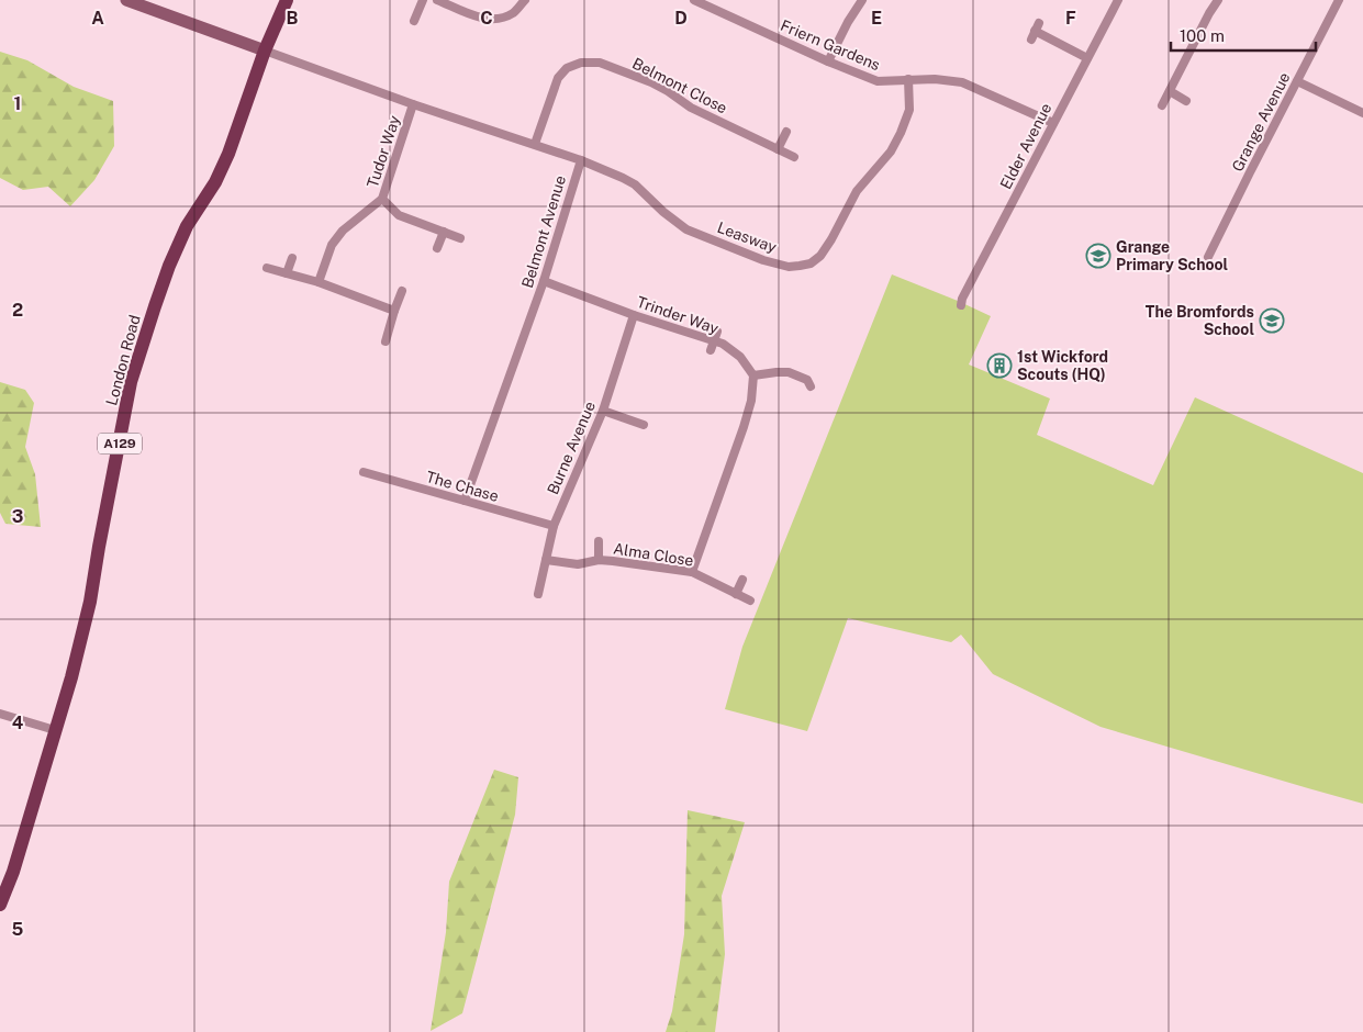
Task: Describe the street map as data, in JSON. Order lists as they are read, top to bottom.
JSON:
{
  "streets": {
    "main road": ["London Road", "A129"],
    "street": [
      "Friern Gardens",
      "Belmont Close",
      "Grange Avenue",
      "Elder Avenue",
      "Tudor Way",
      "Belmont Avenue",
      "Leasway",
      "Trinder Way",
      "Burne Avenue",
      "The Chase",
      "Alma Close"
    ]
  },
  "crossings": [
    ["Friern Gardens", "Elder Avenue"],
    ["Friern Gardens", "Leasway"],
    ["Belmont Close", "Belmont Avenue"],
    ["Tudor Way", "Belmont Avenue"],
    ["Belmont Avenue", "Leasway"],
    ["Belmont Avenue", "Trinder Way"],
    ["Belmont Avenue", "London Road"],
    ["Belmont Avenue", "The Chase"],
    ["Trinder Way", "Burne Avenue"],
    ["Burne Avenue", "The Chase"],
    ["Burne Avenue", "Alma Close"]
  ],
  "places": {
    "school or university": ["Grange Primary School", "The Bromfords School"],
    "building": ["1st Wickford Scouts (HQ)"]
  },
  "scale_bar": "100 m",
  "grid": {
    "columns": [
      "A",
      "B",
      "C",
      "D",
      "E",
      "F"
    ],
    "rows": [
      "1",
      "2",
      "3",
      "4",
      "5"
    ]
  }
}
